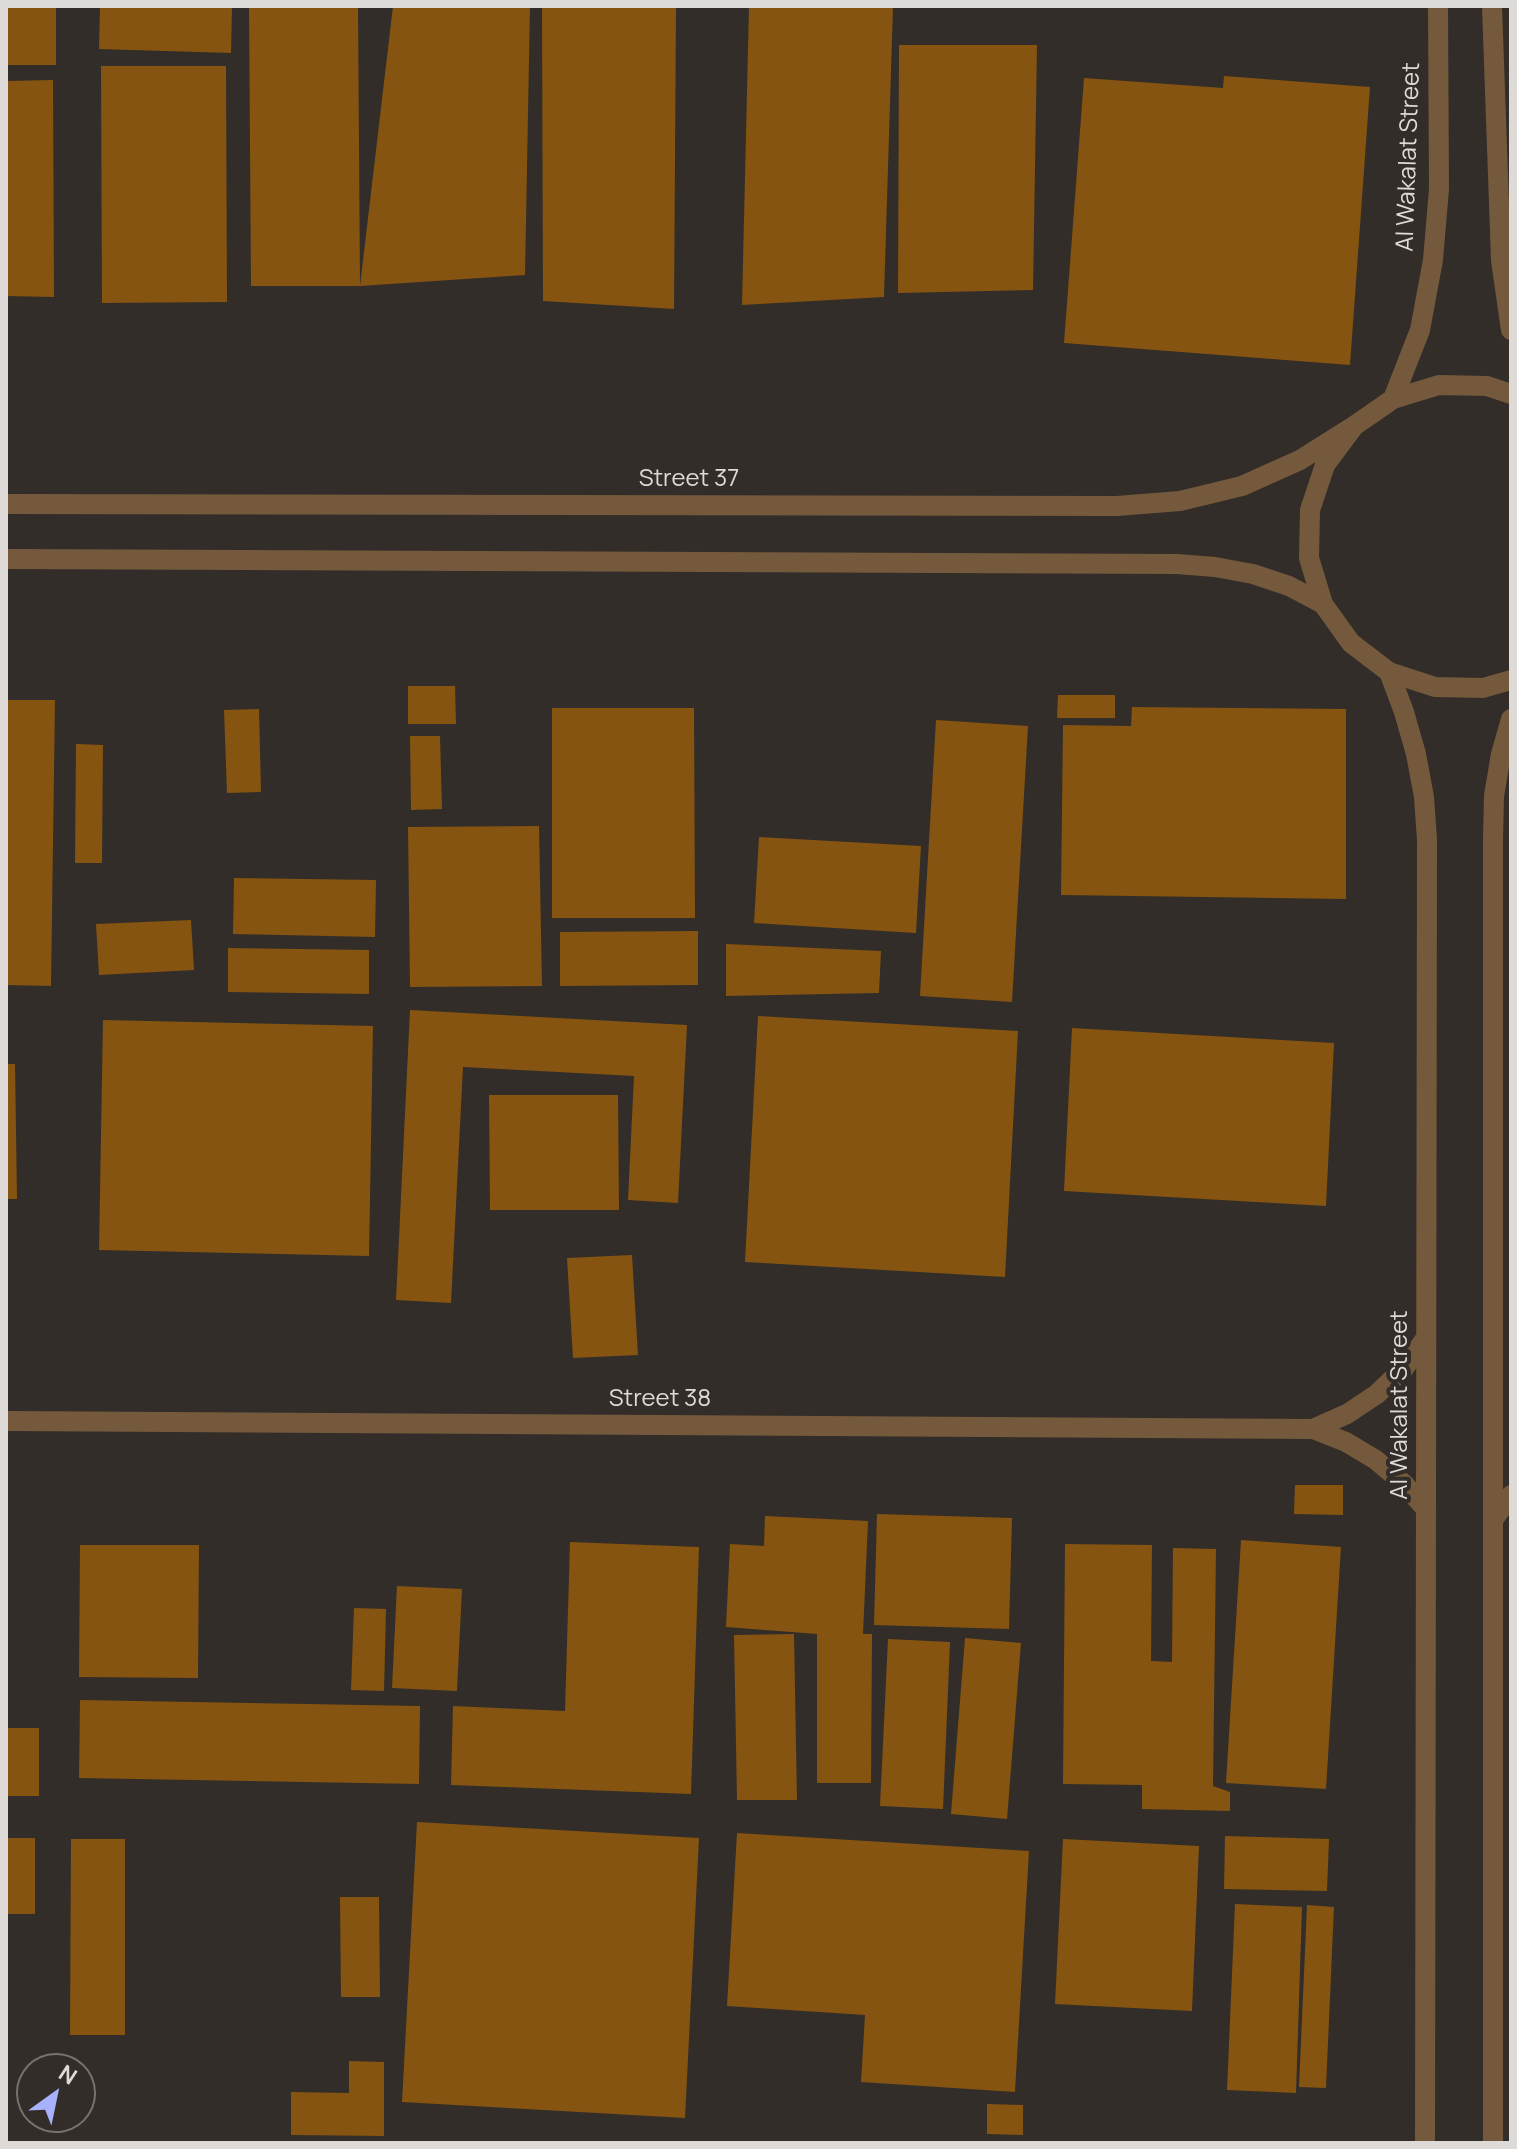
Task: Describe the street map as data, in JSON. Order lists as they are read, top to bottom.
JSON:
{
  "streets": {
    "street": ["Al Wakalat Street", "Street 37", "Street 38"]
  },
  "crossings": [
    ["Al Wakalat Street", "Street 37"],
    ["Al Wakalat Street", "Street 38"]
  ],
  "north": "top right"
}
